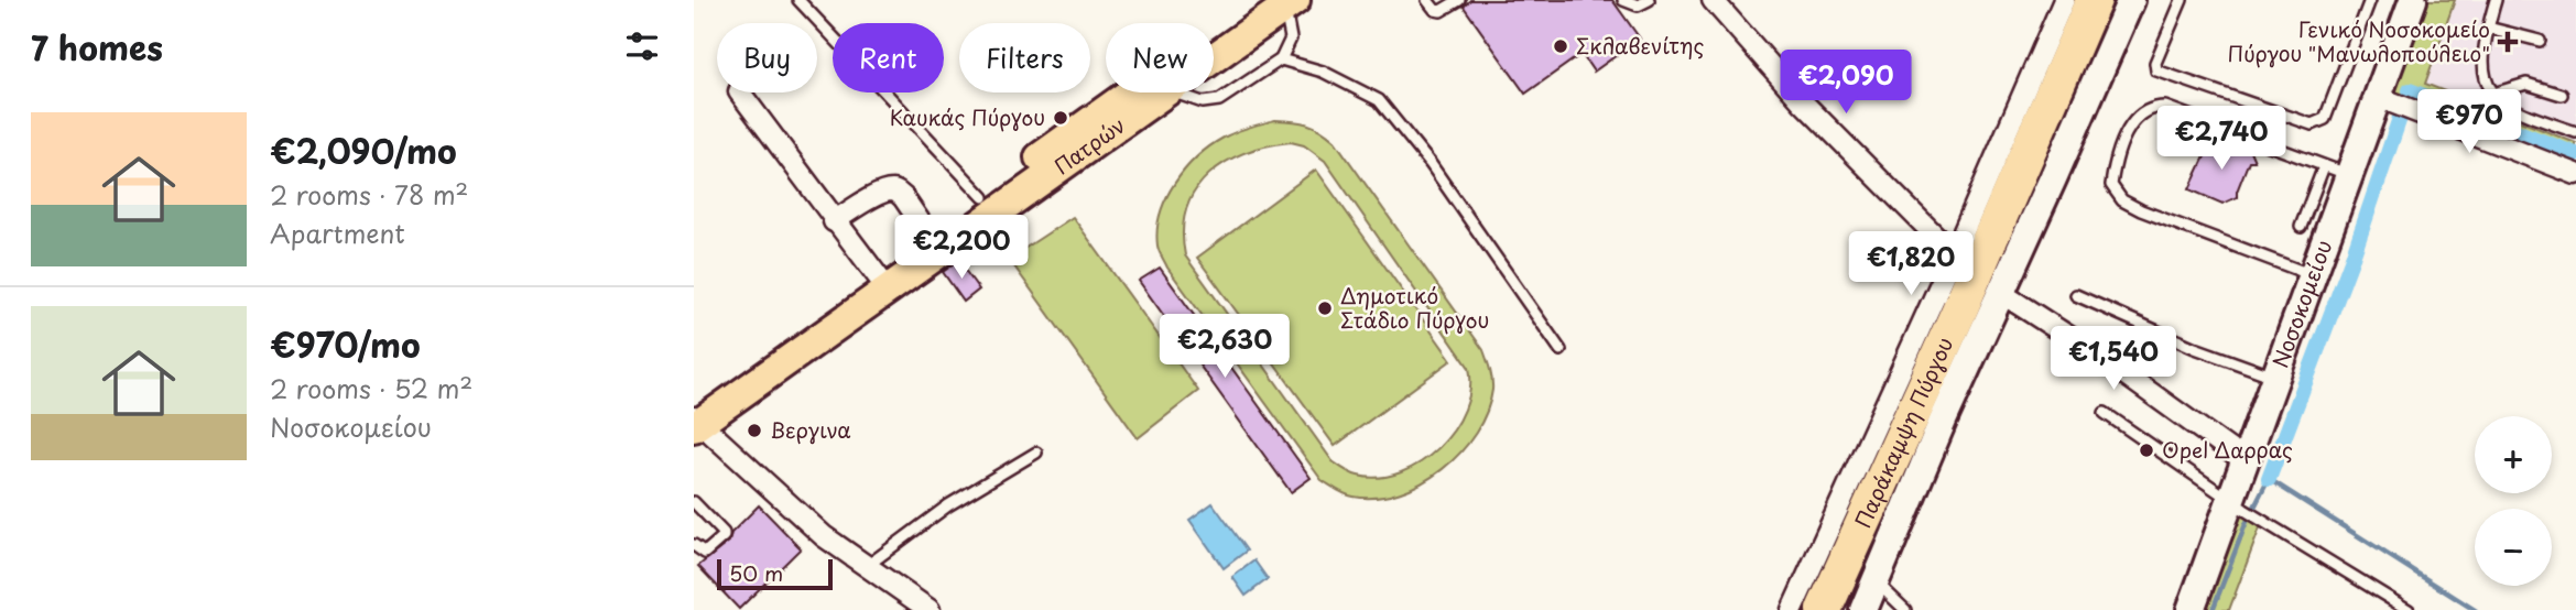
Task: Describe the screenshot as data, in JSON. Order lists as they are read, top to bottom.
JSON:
{
  "streets": {
    "highway": ["Παράκαμψη Πύργου"],
    "main road": ["Πατρών"],
    "street": ["Νοσοκομείου"]
  },
  "places": {
    "health": ["Γενικό Νοσοκομείο Πύργου \"Μανωλοπούλειο\""],
    "other": [
      "Σκλαβενίτης",
      "Καυκάς Πύργου",
      "Δημοτικό Στάδιο Πύργου",
      "Βεργινα",
      "Opel Δαρρας"
    ]
  },
  "scale_bar": "50 m",
  "page": {
    "heading": "7 homes",
    "chip": [
      "Buy",
      "Rent",
      "Filters",
      "New"
    ],
    "price": [
      "€2,090",
      "€970",
      "€2,740",
      "€2,200",
      "€1,820",
      "€2,630",
      "€1,540"
    ],
    "list": [
      {
        "name": "€2,090/mo",
        "note": "2 rooms · 78 m² · Apartment"
      },
      {
        "name": "€970/mo",
        "note": "2 rooms · 52 m² · Νοσοκομείου"
      }
    ],
    "map_buttons": ["+", "−"],
    "scale": "50 m"
  }
}
